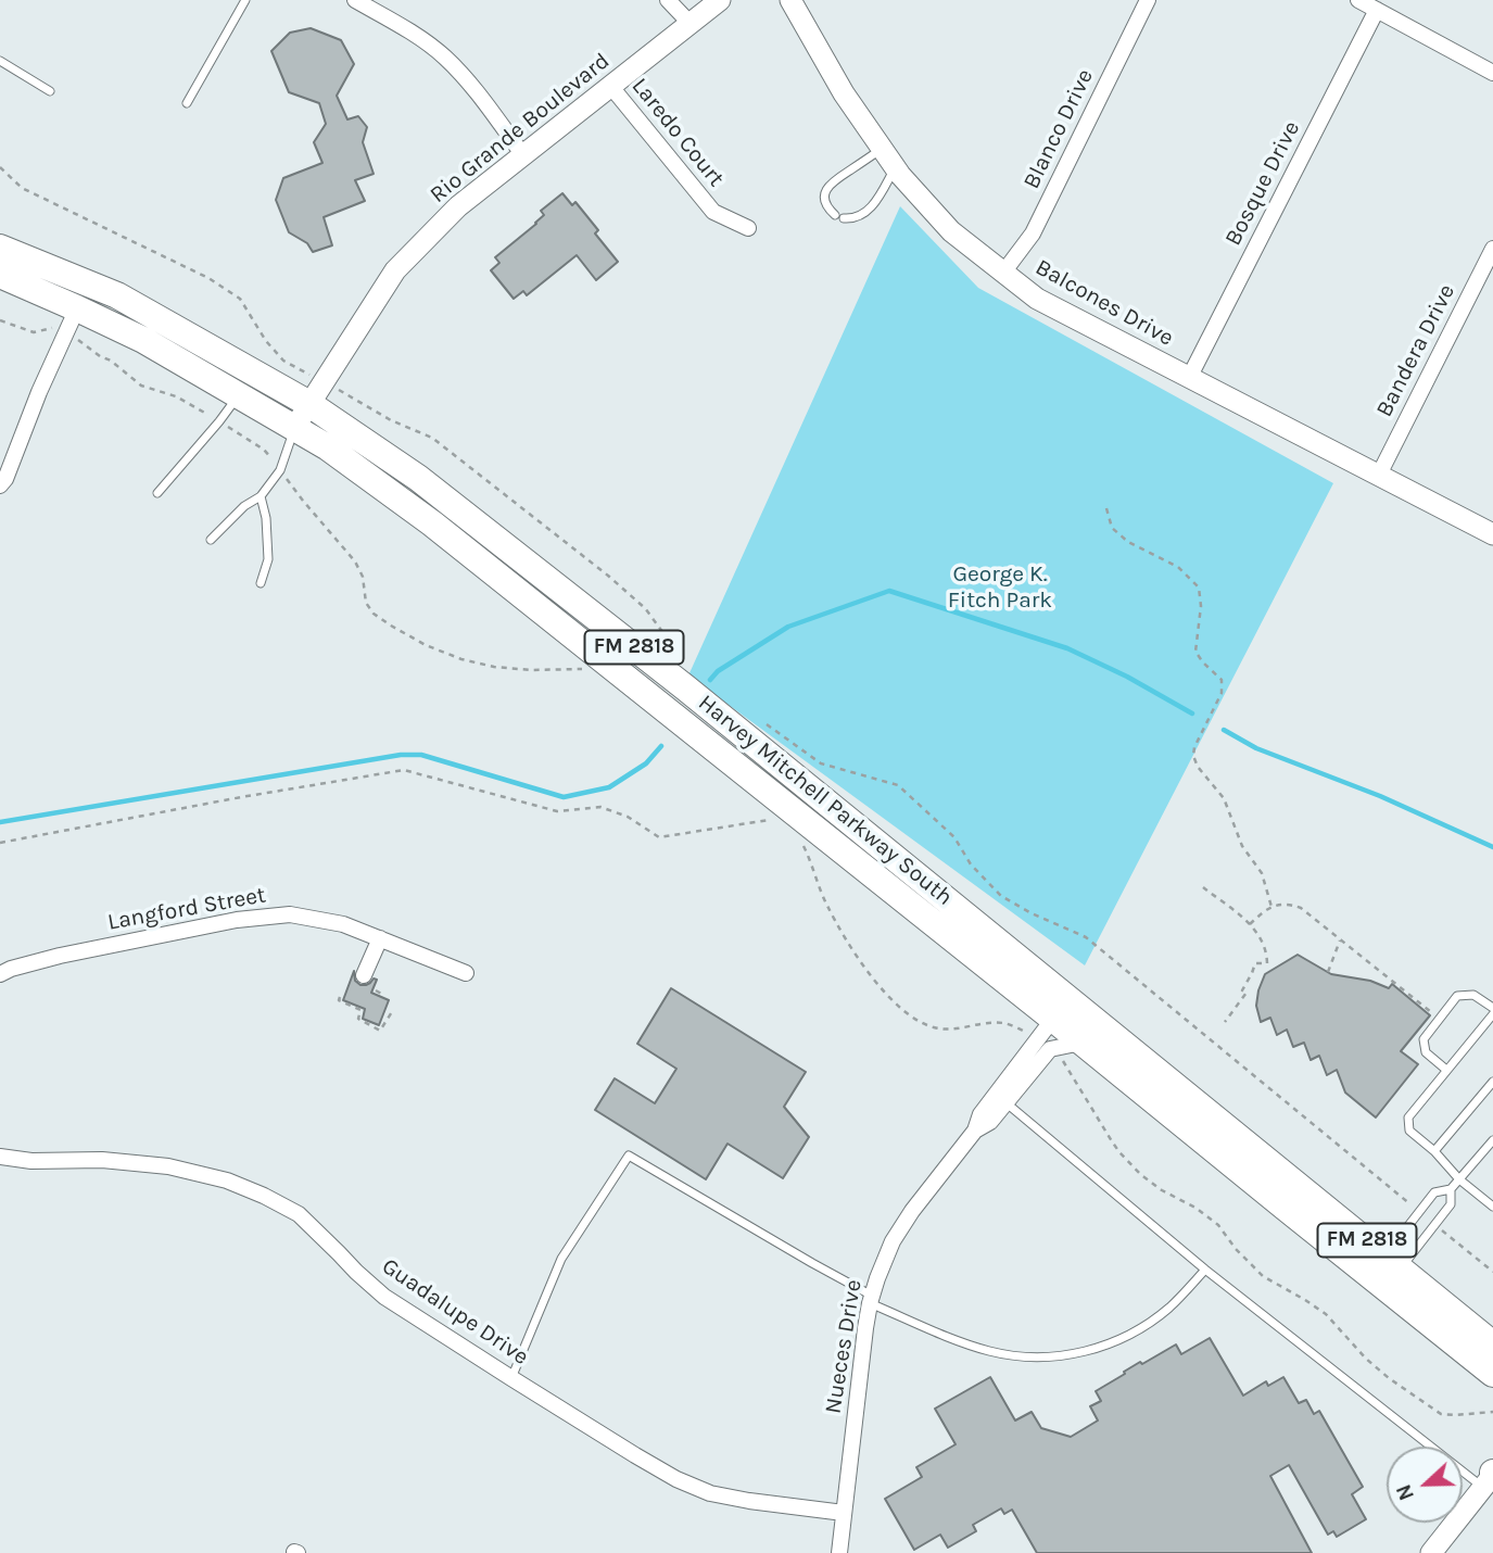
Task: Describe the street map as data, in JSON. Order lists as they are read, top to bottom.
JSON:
{
  "streets": {
    "highway": ["FM 2818", "Harvey Mitchell Parkway South"],
    "street": [
      "Rio Grande Boulevard",
      "Blanco Drive",
      "Laredo Court",
      "Bosque Drive",
      "Balcones Drive",
      "Bandera Drive",
      "Langford Street",
      "Guadalupe Drive",
      "Nueces Drive"
    ]
  },
  "crossings": [
    ["Rio Grande Boulevard", "Laredo Court"],
    ["Rio Grande Boulevard", "Harvey Mitchell Parkway South"],
    ["Blanco Drive", "Balcones Drive"],
    ["Bosque Drive", "Balcones Drive"],
    ["Balcones Drive", "Bandera Drive"],
    ["Harvey Mitchell Parkway South", "Nueces Drive"],
    ["Guadalupe Drive", "Nueces Drive"]
  ],
  "parks": ["George K. Fitch Park"],
  "north": "left"
}
